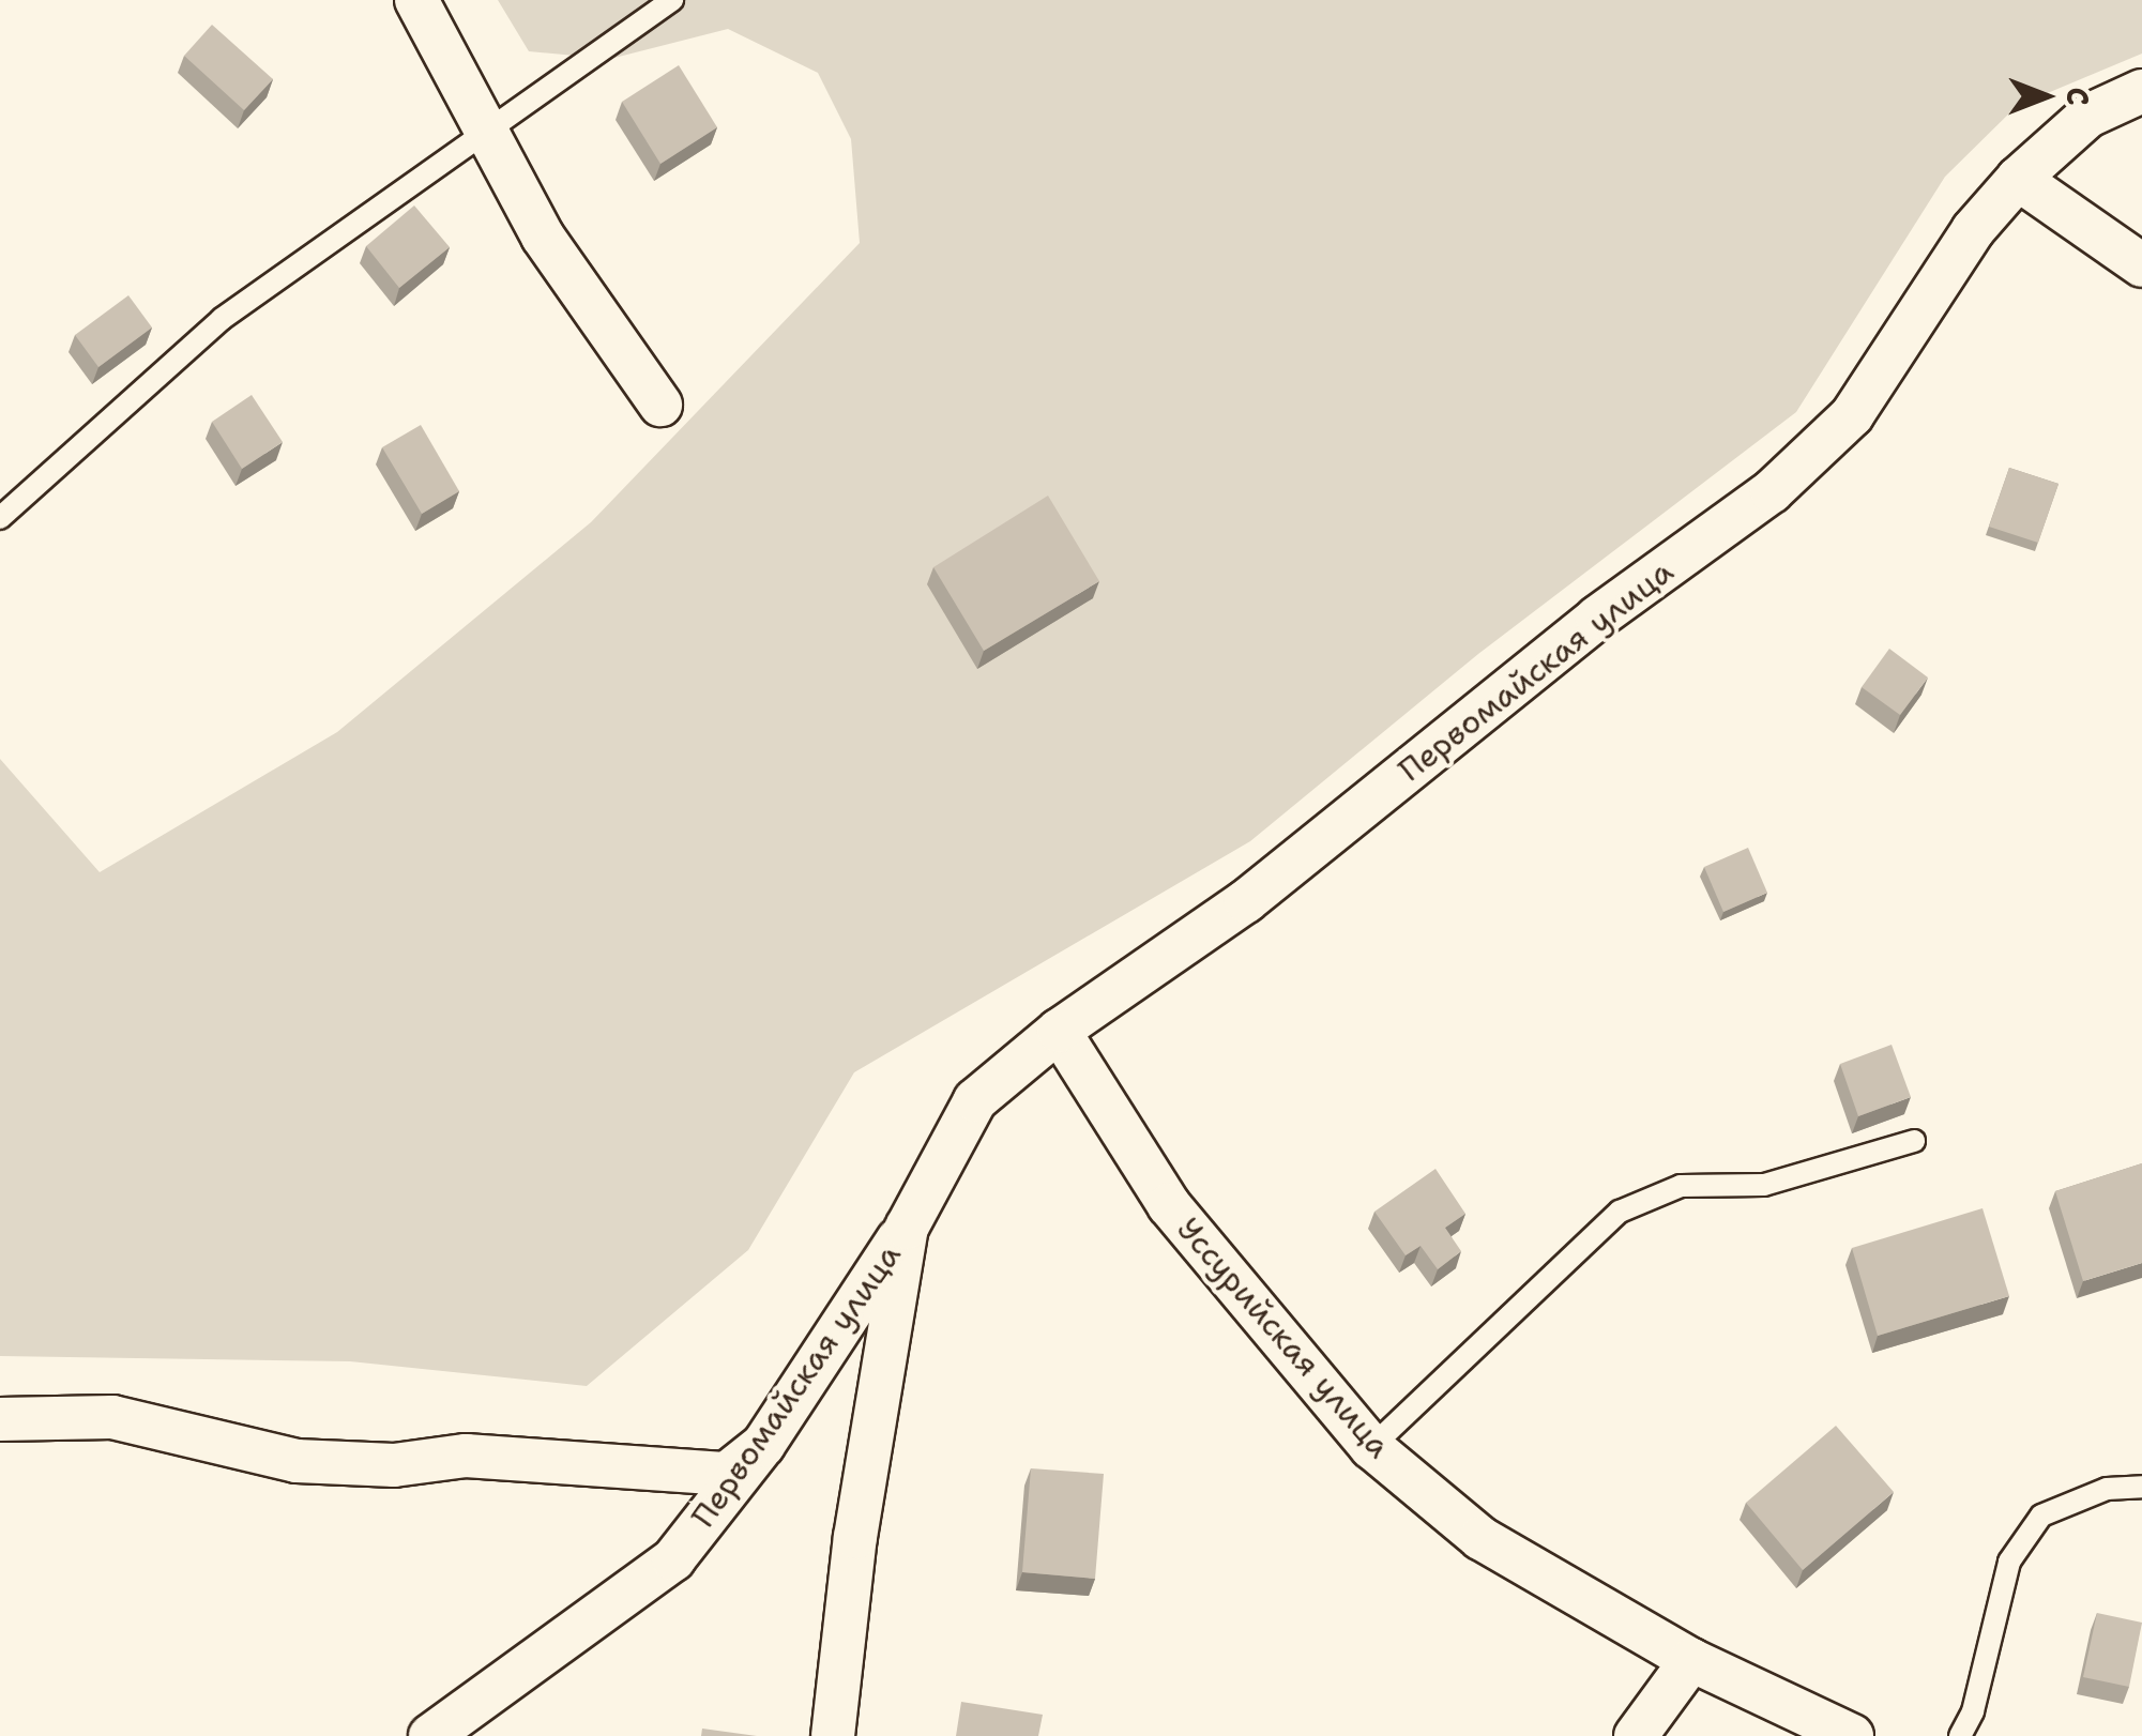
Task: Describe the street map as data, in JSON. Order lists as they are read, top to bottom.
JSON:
{
  "streets": {
    "street": ["Первомайская улица", "Уссурийская улица"]
  },
  "crossings": [
    ["Первомайская улица", "Уссурийская улица"]
  ],
  "north": "right"
}
